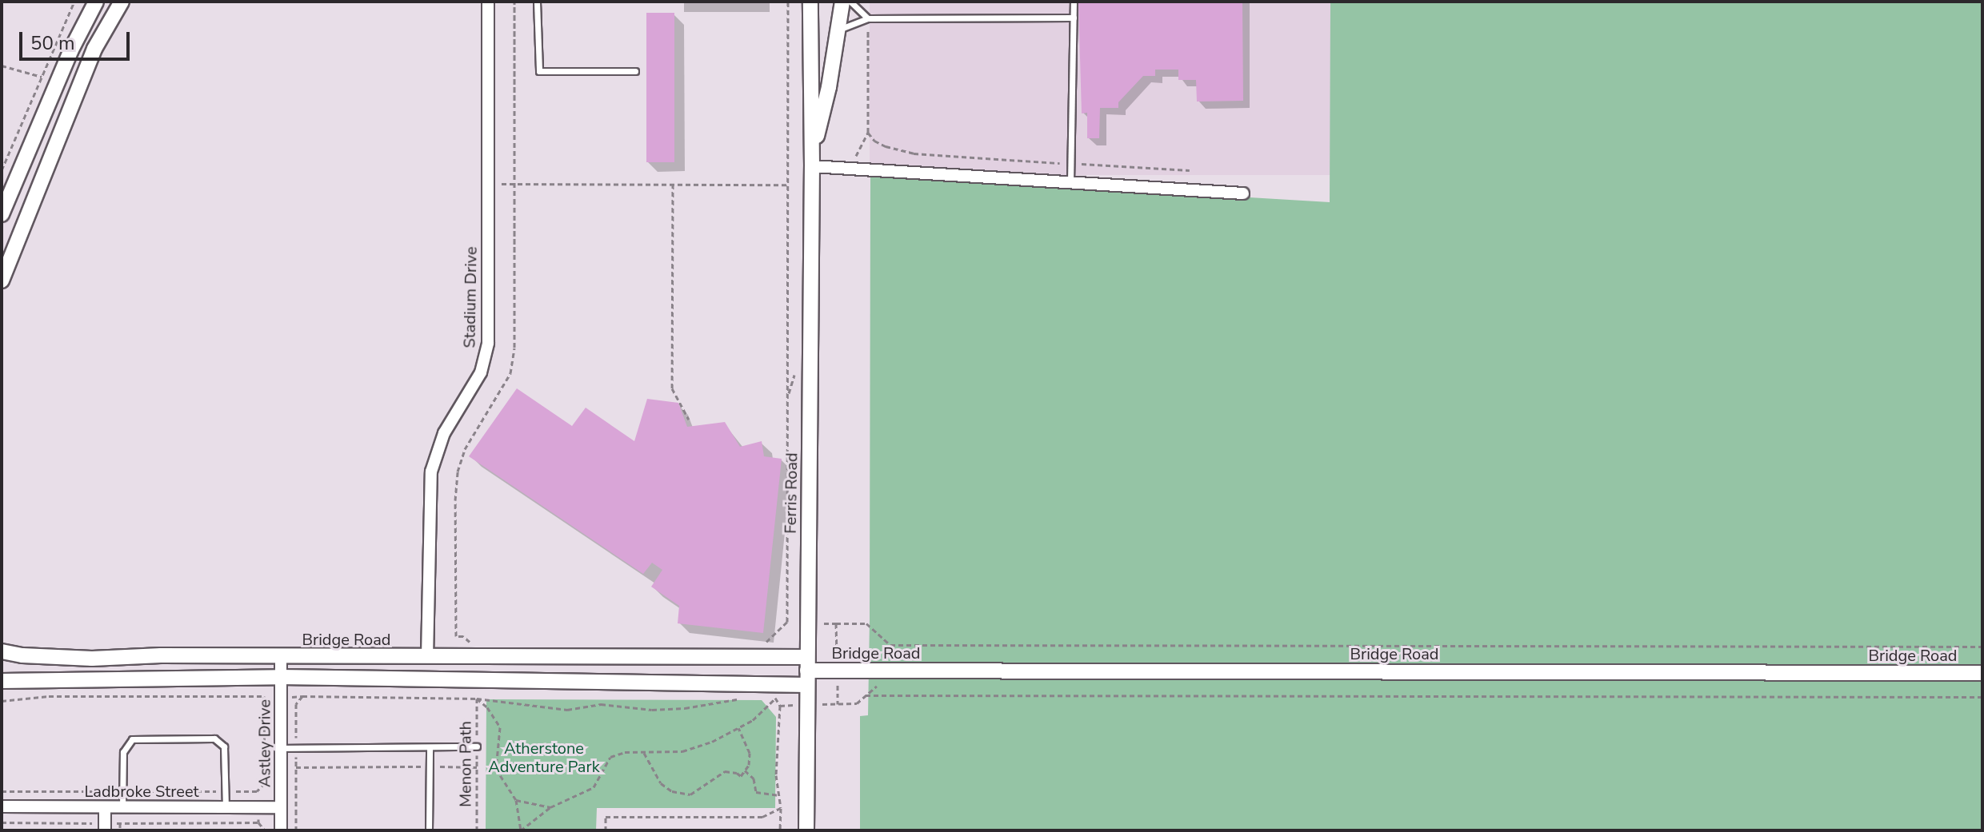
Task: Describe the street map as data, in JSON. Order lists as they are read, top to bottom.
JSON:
{
  "streets": {
    "street": [
      "Stadium Drive",
      "Ferris Road",
      "Bridge Road",
      "Astley Drive",
      "Ladbroke Street"
    ],
    "path": ["Menon Path"]
  },
  "crossings": [
    ["Stadium Drive", "Bridge Road"],
    ["Ferris Road", "Bridge Road"],
    ["Bridge Road", "Astley Drive"],
    ["Astley Drive", "Ladbroke Street"]
  ],
  "parks": ["Atherstone Adventure Park"],
  "scale_bar": "50 m"
}
